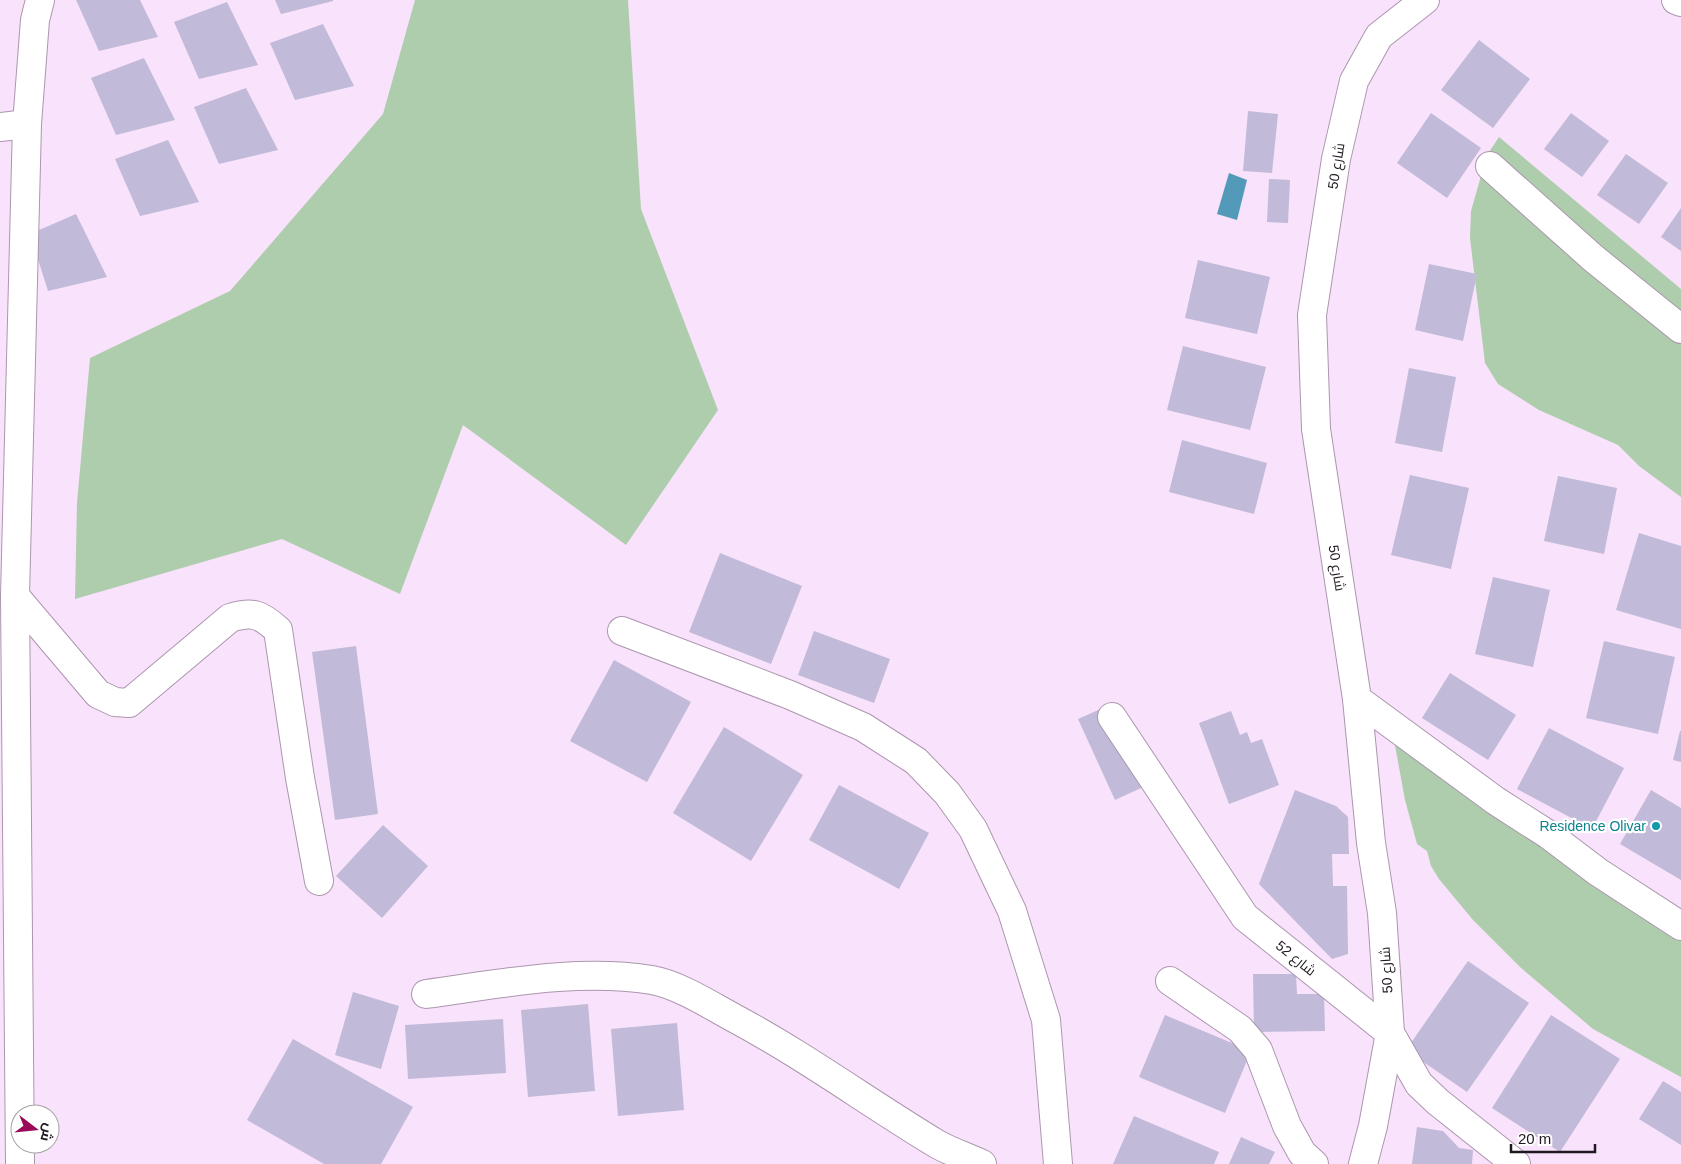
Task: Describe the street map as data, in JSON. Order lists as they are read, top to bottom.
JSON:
{
  "streets": {
    "street": ["شارع 50", "شارع 52"]
  },
  "crossings": [
    ["شارع 50", "شارع 52"]
  ],
  "places": ["Residence Olivar"],
  "scale_bar": "20 m",
  "north": "right"
}
